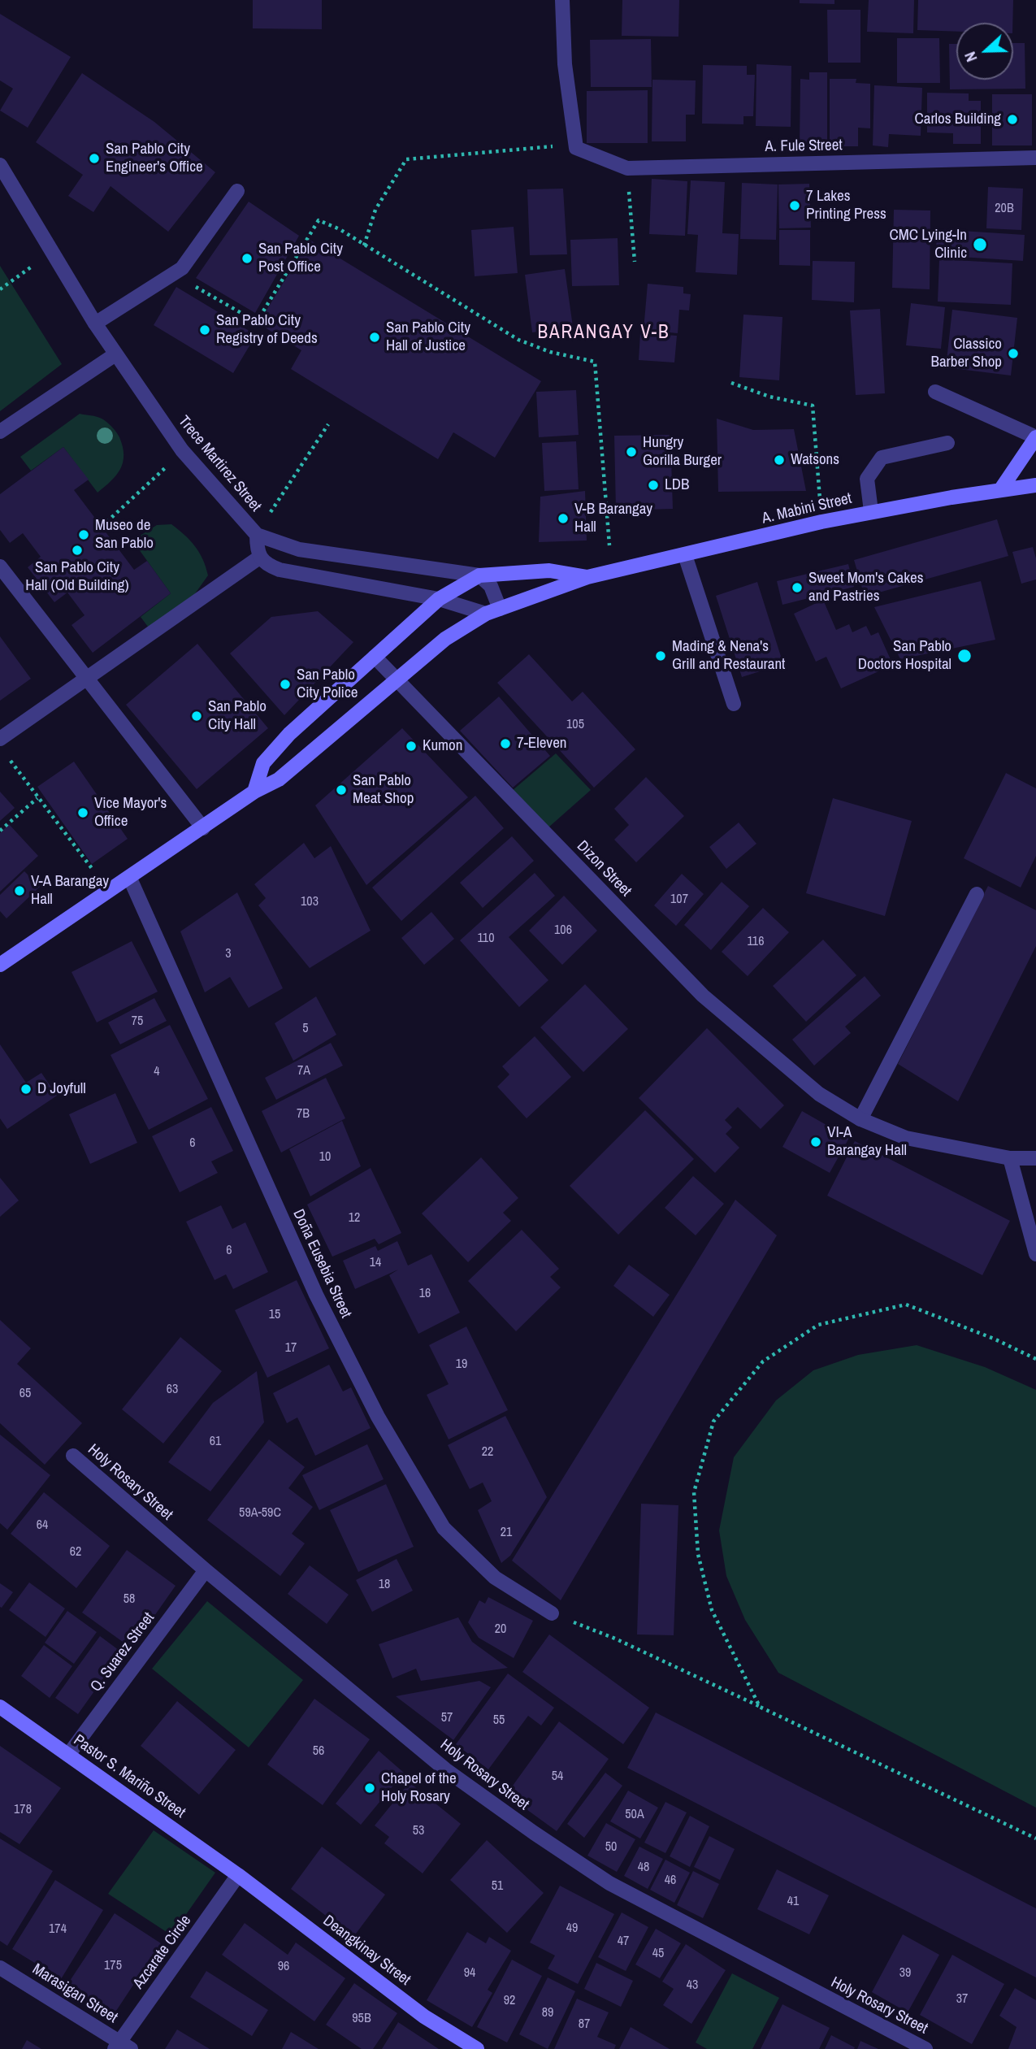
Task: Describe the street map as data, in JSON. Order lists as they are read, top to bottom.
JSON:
{
  "streets": {
    "street": [
      "A. Fule Street",
      "Trece Martirez Street",
      "A. Mabini Street",
      "Dizon Street",
      "Doña Eusebia Street",
      "Holy Rosary Street",
      "Q. Suarez Street",
      "Pastor S. Mariño Street",
      "Deangkinay Street",
      "Azcarate Circle",
      "Marasigan Street"
    ]
  },
  "crossings": [
    ["Trece Martirez Street", "A. Mabini Street"],
    ["A. Mabini Street", "Dizon Street"],
    ["A. Mabini Street", "Doña Eusebia Street"],
    ["Holy Rosary Street", "Q. Suarez Street"],
    ["Q. Suarez Street", "Pastor S. Mariño Street"],
    ["Pastor S. Mariño Street", "Deangkinay Street"],
    ["Pastor S. Mariño Street", "Azcarate Circle"],
    ["Deangkinay Street", "Azcarate Circle"],
    ["Azcarate Circle", "Marasigan Street"]
  ],
  "districts": ["BARANGAY V-B"],
  "places": [
    "Carlos Building",
    "San Pablo City Engineer's Office",
    "7 Lakes Printing Press",
    "CMC Lying-In Clinic",
    "San Pablo City Post Office",
    "San Pablo City Registry of Deeds",
    "San Pablo City Hall of Justice",
    "Classico Barber Shop",
    "Hungry Gorilla Burger",
    "Watsons",
    "LDB",
    "V-B Barangay Hall",
    "Museo de San Pablo",
    "San Pablo City Hall (Old Building)",
    "Sweet Mom's Cakes and Pastries",
    "Mading & Nena's Grill and Restaurant",
    "San Pablo Doctors Hospital",
    "San Pablo City Police",
    "San Pablo City Hall",
    "7-Eleven",
    "Kumon",
    "San Pablo Meat Shop",
    "Vice Mayor's Office",
    "V-A Barangay Hall",
    "D Joyfull",
    "VI-A Barangay Hall",
    "Chapel of the Holy Rosary"
  ],
  "house_numbers": [
    "20B",
    "105",
    "107",
    "103",
    "106",
    "110",
    "116",
    "3",
    "75",
    "5",
    "7A",
    "4",
    "7B",
    "6",
    "10",
    "12",
    "6",
    "14",
    "16",
    "15",
    "17",
    "19",
    "63",
    "65",
    "61",
    "22",
    "59A-59C",
    "64",
    "21",
    "62",
    "18",
    "58",
    "20",
    "57",
    "55",
    "56",
    "54",
    "178",
    "50A",
    "53",
    "50",
    "48",
    "46",
    "51",
    "41",
    "49",
    "174",
    "47",
    "45",
    "175",
    "96",
    "94",
    "39",
    "43",
    "37",
    "92",
    "89",
    "95B",
    "87"
  ],
  "north": "left"
}
